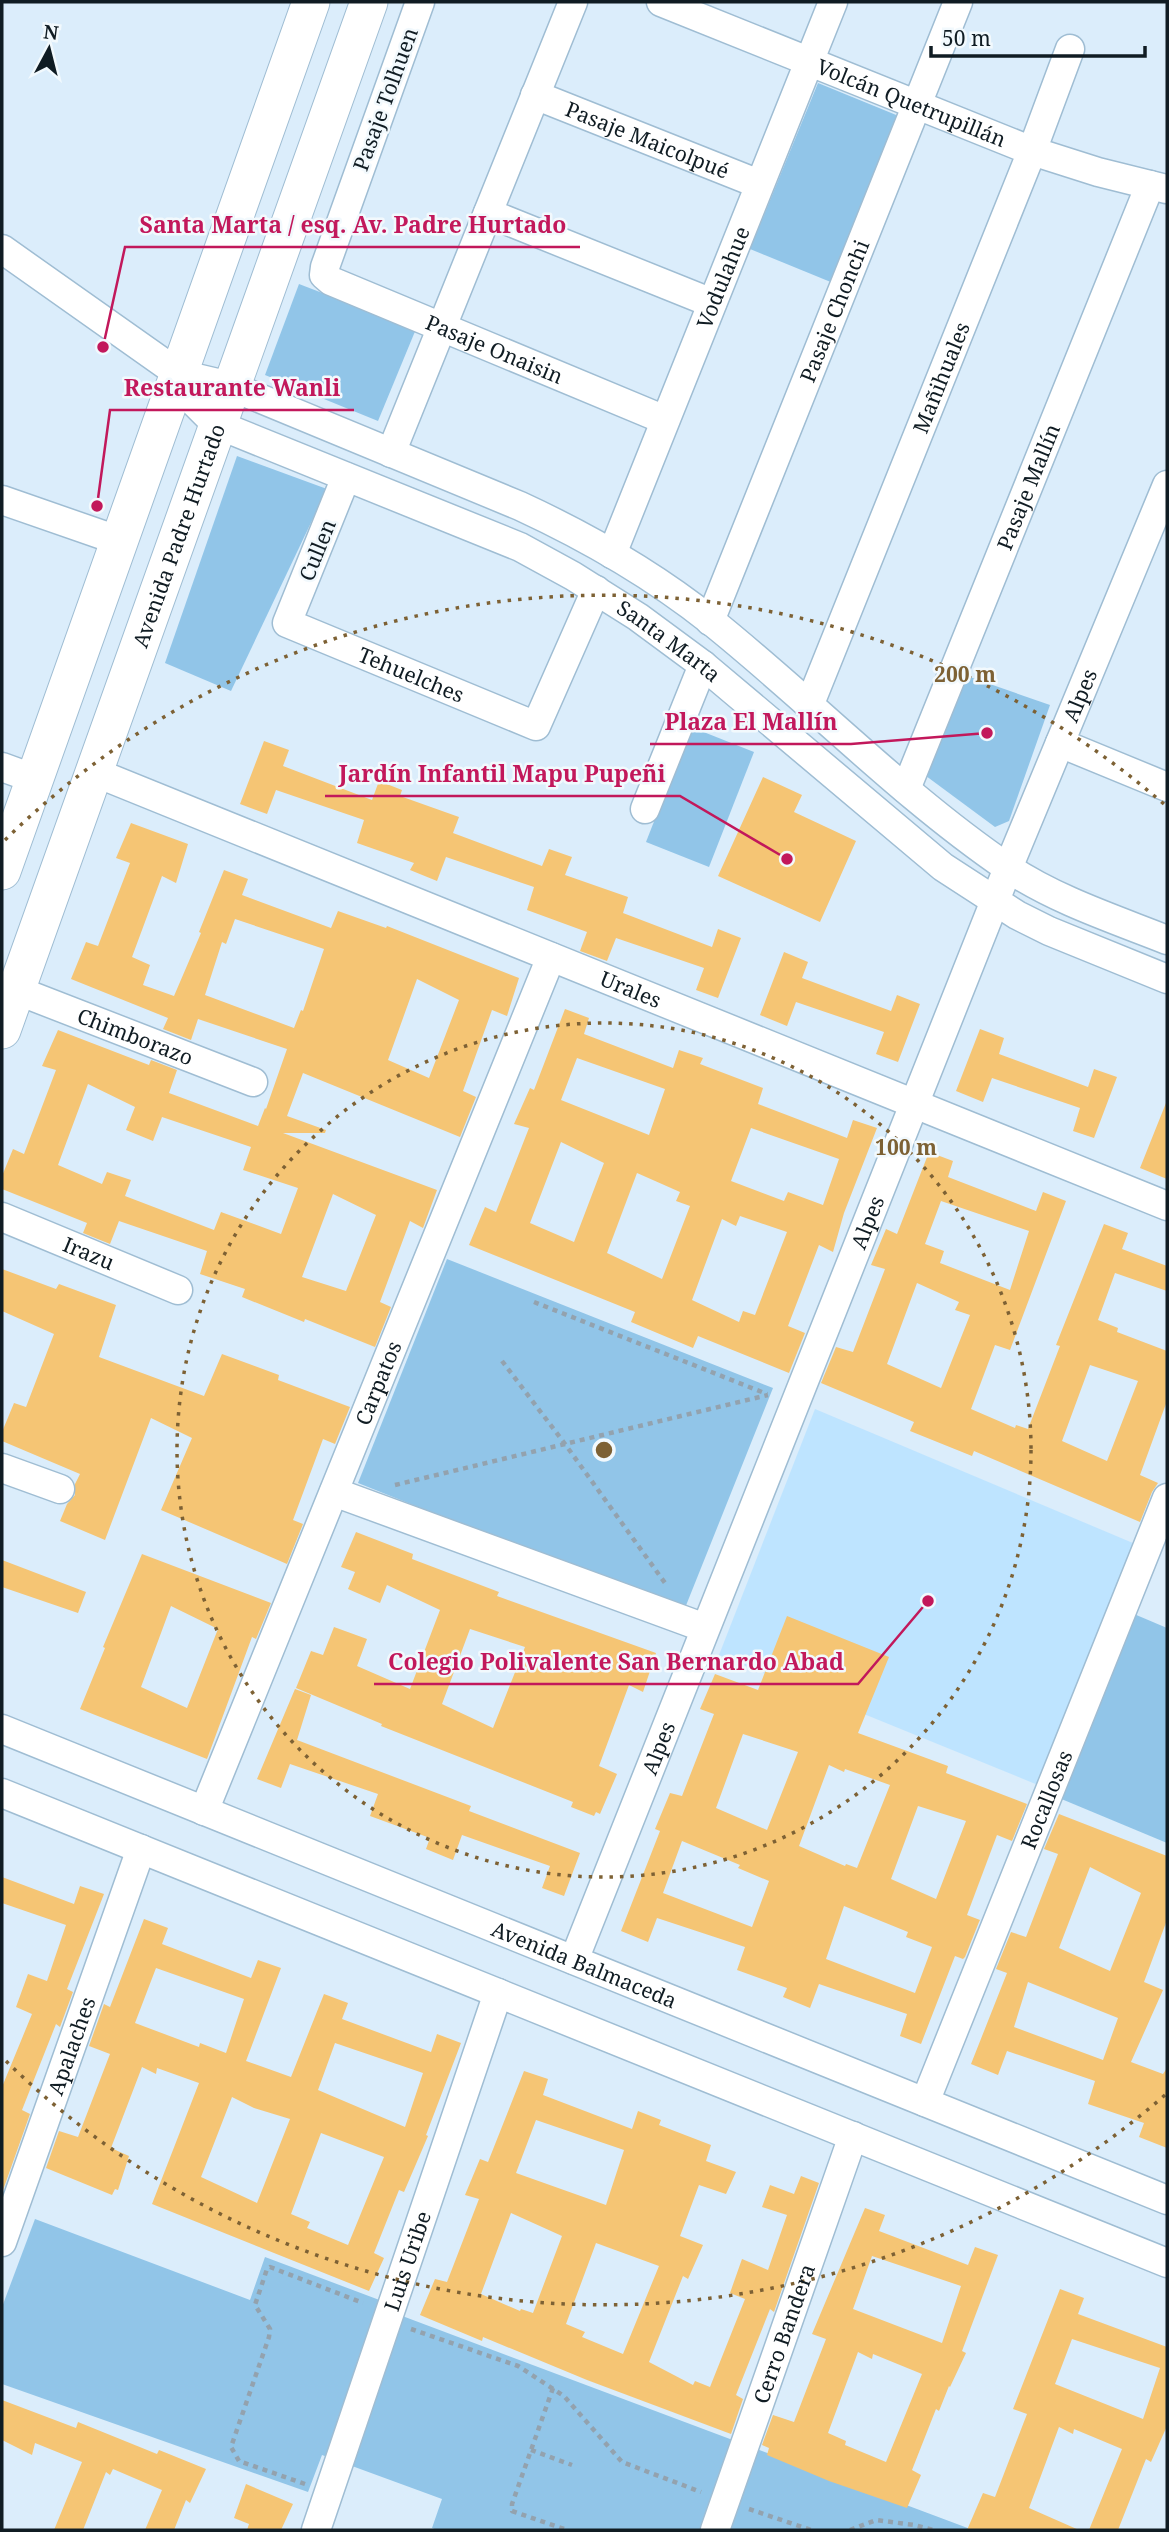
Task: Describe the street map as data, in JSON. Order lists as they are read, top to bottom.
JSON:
{
  "streets": {
    "main road": ["Avenida Padre Hurtado"],
    "street": [
      "Pasaje Tolhuen",
      "Volcán Quetrupillán",
      "Pasaje Maicolpué",
      "Vodulahue",
      "Pasaje Chonchi",
      "Pasaje Onaisin",
      "Mañihuales",
      "Pasaje Mallín",
      "Cullen",
      "Santa Marta",
      "Tehuelches",
      "Alpes",
      "Urales",
      "Chimborazo",
      "Irazu",
      "Carpatos",
      "Rocallosas",
      "Avenida Balmaceda",
      "Apalaches",
      "Luis Uribe",
      "Cerro Bandera"
    ]
  },
  "crossings": [
    ["Pasaje Tolhuen", "Pasaje Onaisin"],
    ["Volcán Quetrupillán", "Vodulahue"],
    ["Volcán Quetrupillán", "Pasaje Chonchi"],
    ["Volcán Quetrupillán", "Mañihuales"],
    ["Volcán Quetrupillán", "Pasaje Mallín"],
    ["Pasaje Maicolpué", "Vodulahue"],
    ["Vodulahue", "Pasaje Onaisin"],
    ["Vodulahue", "Santa Marta"],
    ["Pasaje Chonchi", "Santa Marta"],
    ["Mañihuales", "Santa Marta"],
    ["Pasaje Mallín", "Santa Marta"],
    ["Avenida Padre Hurtado", "Santa Marta"],
    ["Avenida Padre Hurtado", "Urales"],
    ["Avenida Padre Hurtado", "Chimborazo"],
    ["Cullen", "Santa Marta"],
    ["Cullen", "Tehuelches"],
    ["Santa Marta", "Tehuelches"],
    ["Santa Marta", "Alpes"],
    ["Alpes", "Urales"],
    ["Alpes", "Avenida Balmaceda"],
    ["Urales", "Carpatos"],
    ["Carpatos", "Avenida Balmaceda"],
    ["Rocallosas", "Avenida Balmaceda"]
  ],
  "places": [
    "Santa Marta / esq. Av. Padre Hurtado",
    "Restaurante Wanli",
    "Plaza El Mallín",
    "Jardín Infantil Mapu Pupeñi",
    "Colegio Polivalente San Bernardo Abad"
  ],
  "scale_bar": "50 m",
  "north": "top",
  "rings": ["200 m", "100 m"]
}
